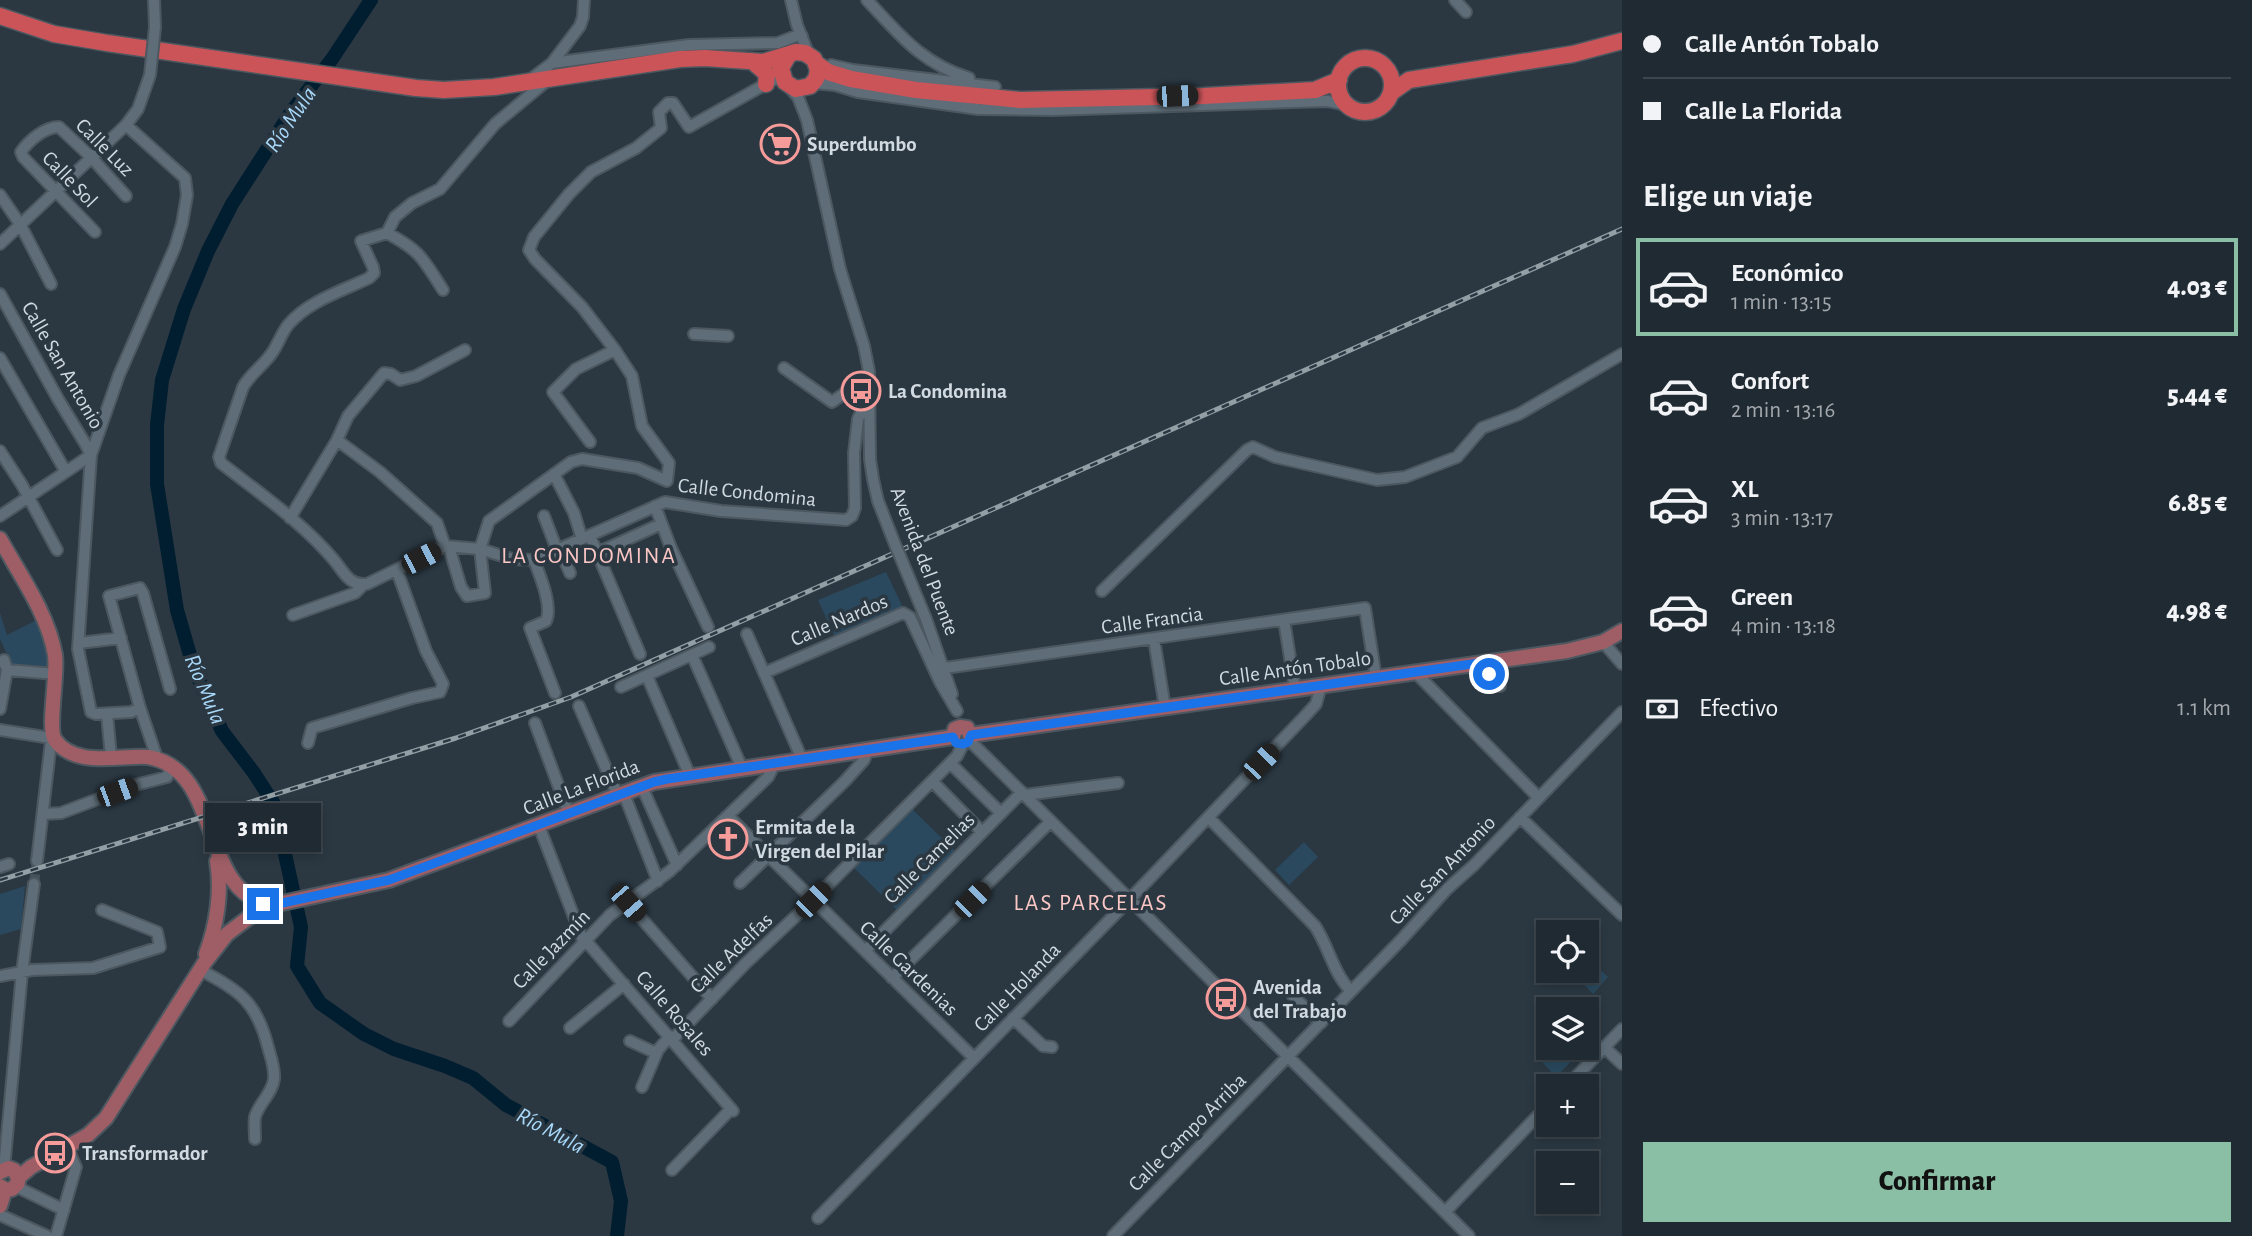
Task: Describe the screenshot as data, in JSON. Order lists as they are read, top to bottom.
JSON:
{
  "streets": {
    "main road": ["Calle Antón Tobalo", "Calle La Florida"],
    "street": [
      "Calle Luz",
      "Calle Sol",
      "Calle San Antonio",
      "Calle Condomina",
      "Avenida del Puente",
      "Calle Nardos",
      "Calle Francia",
      "Calle Camelias",
      "Calle Jazmín",
      "Calle Adelfas",
      "Calle Gardenias",
      "Calle Holanda",
      "Calle Rosales",
      "Calle Campo Arriba"
    ]
  },
  "crossings": [
    ["Calle Luz", "Calle Sol"],
    ["Calle San Antonio", "Calle Campo Arriba"],
    ["Calle Condomina", "Avenida del Puente"],
    ["Avenida del Puente", "Calle Nardos"],
    ["Avenida del Puente", "Calle Francia"],
    ["Avenida del Puente", "Calle Antón Tobalo"],
    ["Avenida del Puente", "Calle La Florida"],
    ["Avenida del Puente", "Calle Adelfas"],
    ["Calle Francia", "Calle Antón Tobalo"],
    ["Calle Antón Tobalo", "Calle La Florida"],
    ["Calle Antón Tobalo", "Calle Adelfas"],
    ["Calle Antón Tobalo", "Calle Holanda"],
    ["Calle La Florida", "Calle Jazmín"],
    ["Calle La Florida", "Calle Adelfas"],
    ["Calle La Florida", "Calle Rosales"],
    ["Calle Camelias", "Calle Gardenias"],
    ["Calle Jazmín", "Calle Gardenias"],
    ["Calle Jazmín", "Calle Rosales"],
    ["Calle Adelfas", "Calle Gardenias"],
    ["Calle Adelfas", "Calle Rosales"],
    ["Calle Gardenias", "Calle Holanda"]
  ],
  "districts": ["LA CONDOMINA", "LAS PARCELAS"],
  "water": ["Río Mula"],
  "places": {
    "supermarket": ["Superdumbo"],
    "bus stop": ["La Condomina", "Avenida del Trabajo", "Transformador"],
    "church": ["Ermita de la Virgen del Pilar"]
  },
  "page": {
    "banner": ["Calle Antón Tobalo", "Calle La Florida"],
    "heading": "Elige un viaje",
    "list": [
      {
        "name": "Económico",
        "note": "1 min · 13:15",
        "value": "4.03 €"
      },
      {
        "name": "Confort",
        "note": "2 min · 13:16",
        "value": "5.44 €"
      },
      {
        "name": "XL",
        "note": "3 min · 13:17",
        "value": "6.85 €"
      },
      {
        "name": "Green",
        "note": "4 min · 13:18",
        "value": "4.98 €"
      }
    ],
    "pay": ["Efectivo", "1.1 km"],
    "bubble": "3 min",
    "map_buttons": ["+", "−"],
    "buttons": "Confirmar"
  }
}
